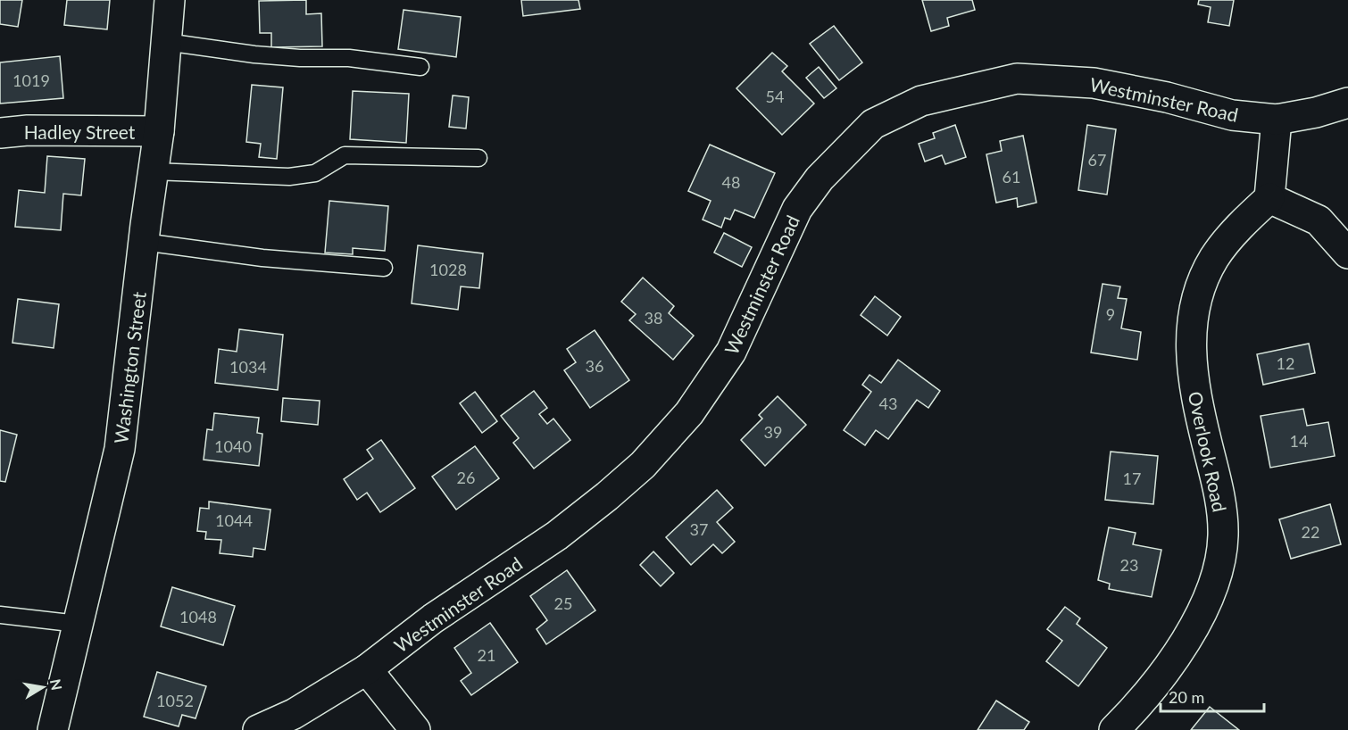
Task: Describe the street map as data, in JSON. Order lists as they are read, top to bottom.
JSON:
{
  "streets": {
    "street": [
      "Westminster Road",
      "Hadley Street",
      "Washington Street",
      "Overlook Road"
    ]
  },
  "crossings": [
    ["Hadley Street", "Washington Street"]
  ],
  "house_numbers": [
    "1019",
    "54",
    "67",
    "61",
    "48",
    "1028",
    "9",
    "38",
    "12",
    "36",
    "1034",
    "43",
    "39",
    "14",
    "1040",
    "26",
    "17",
    "1044",
    "37",
    "22",
    "23",
    "25",
    "1048",
    "21",
    "1052"
  ],
  "scale_bar": "20 m",
  "north": "right"
}
